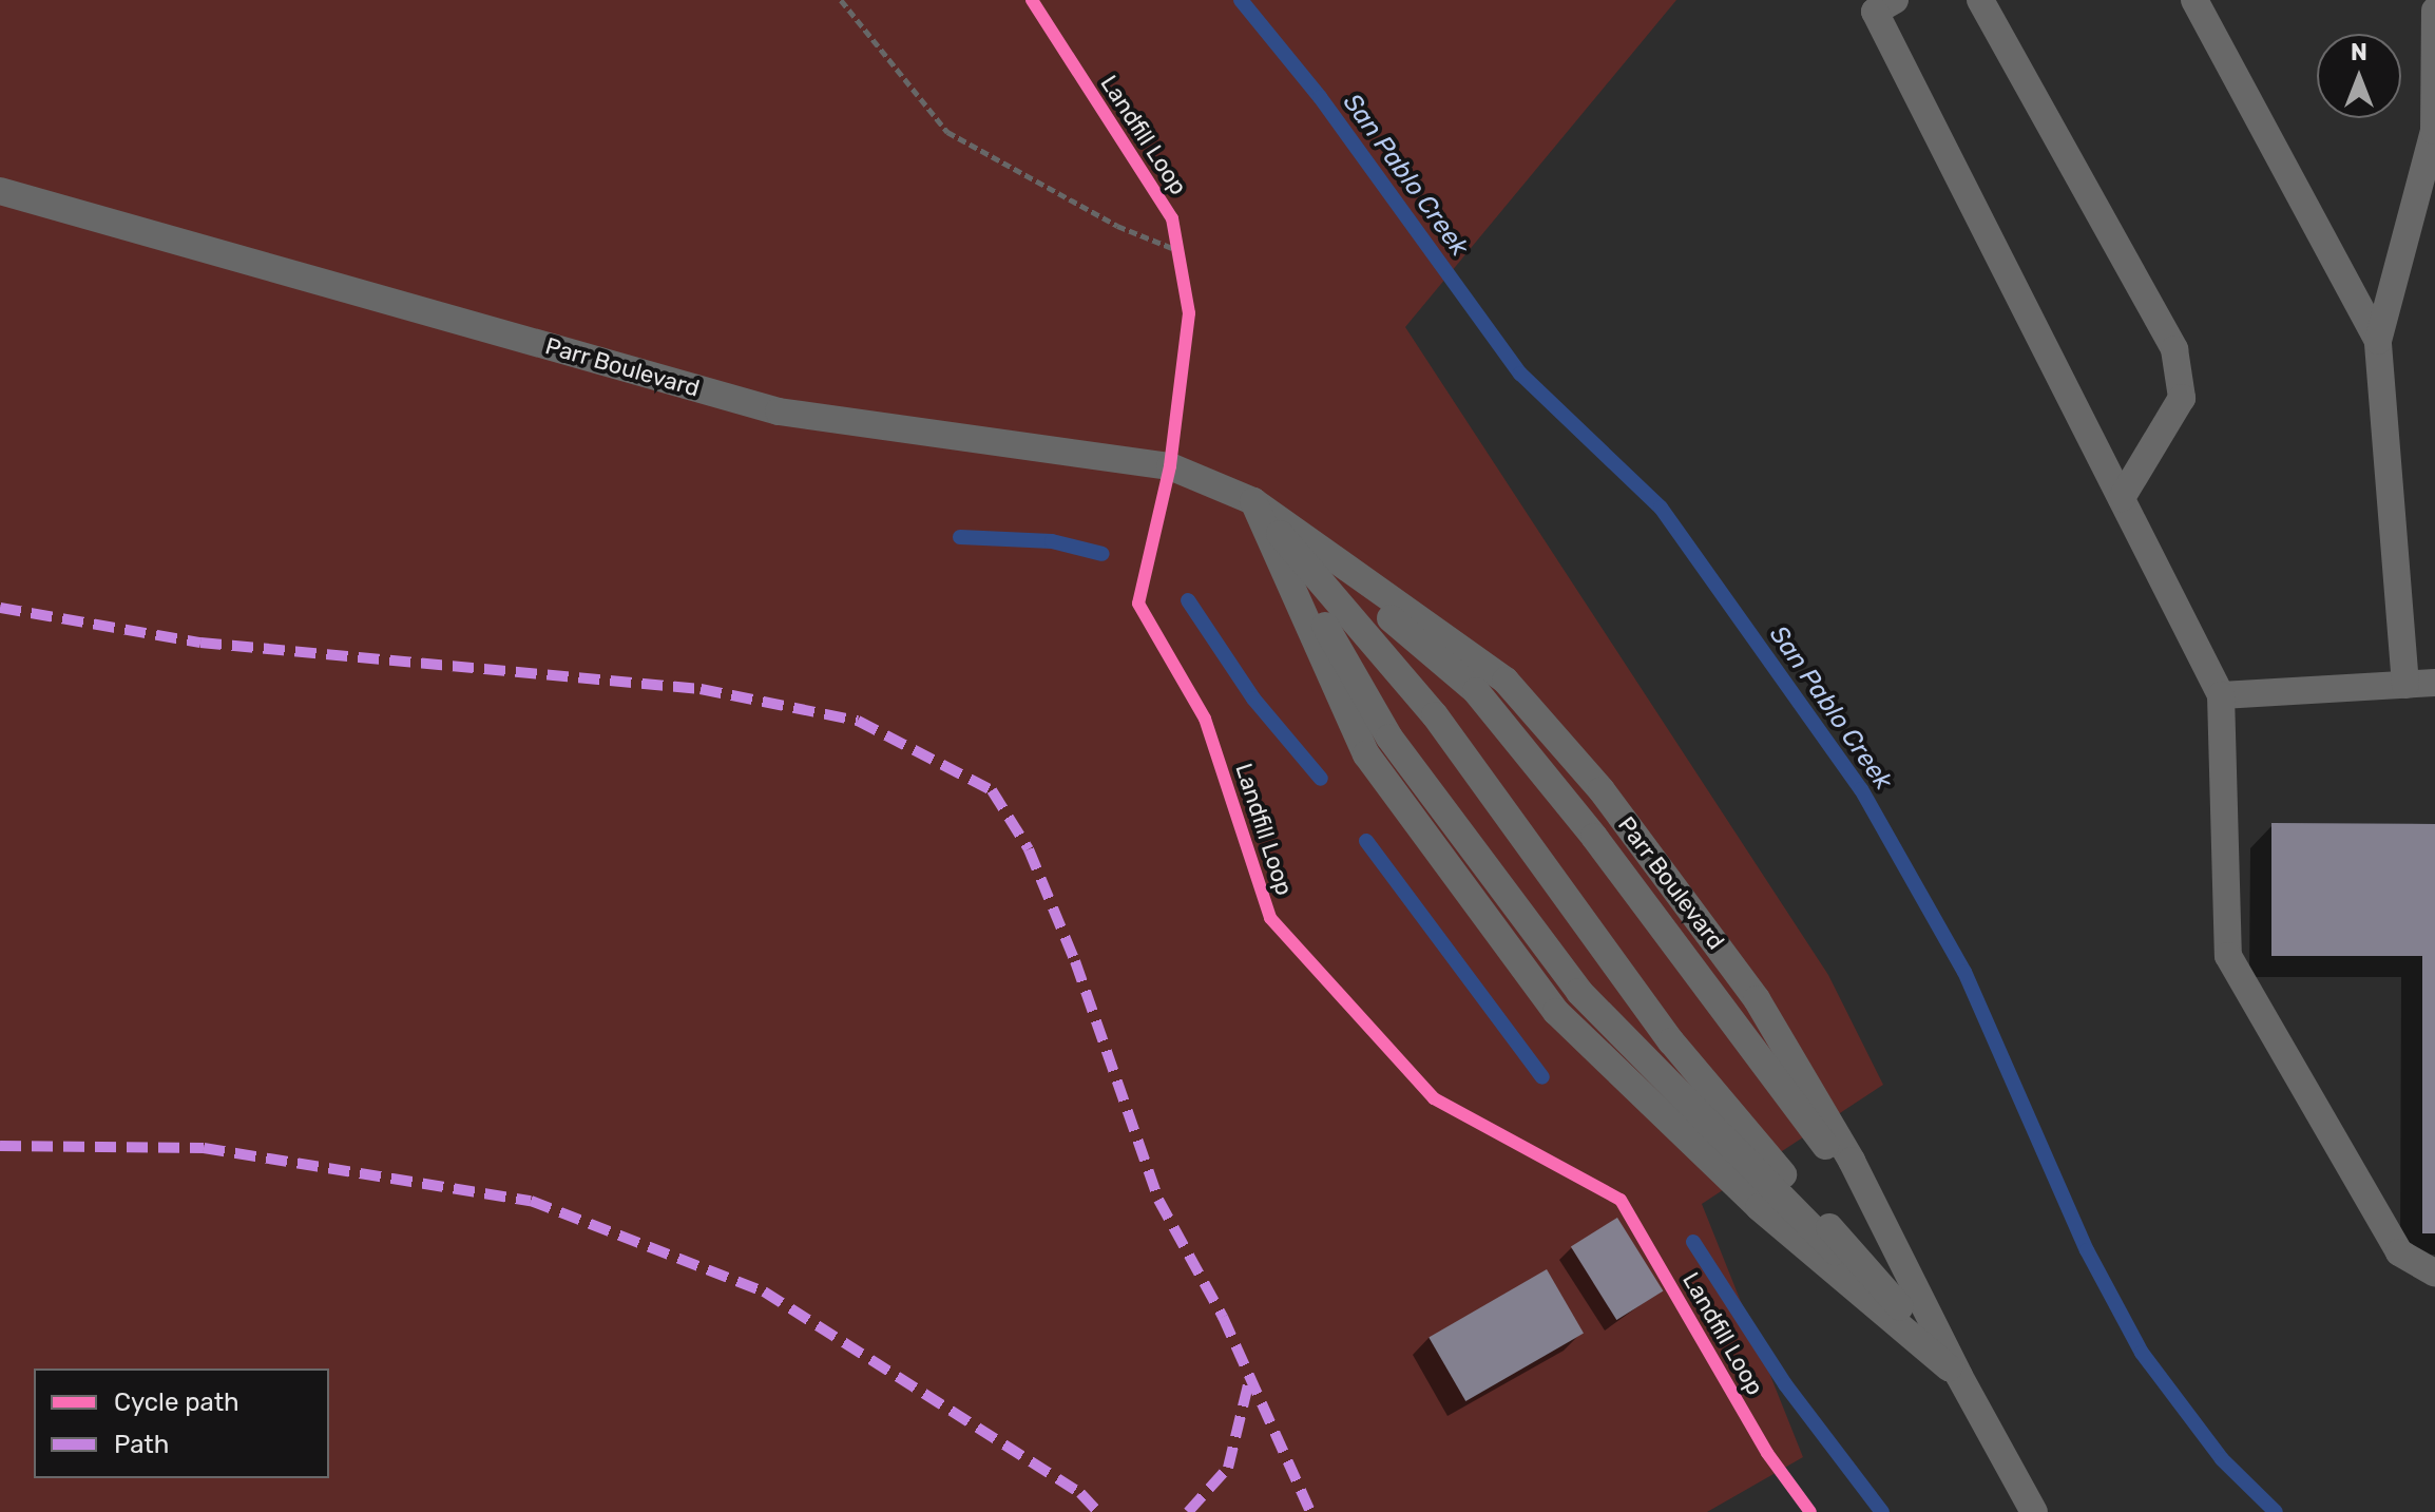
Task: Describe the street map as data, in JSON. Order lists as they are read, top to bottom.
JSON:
{
  "streets": {
    "lane": ["Parr Boulevard"],
    "cycle path": ["Landfill Loop"]
  },
  "water": ["San Pablo Creek"],
  "legend": ["Cycle path", "Path"],
  "north": "top"
}
